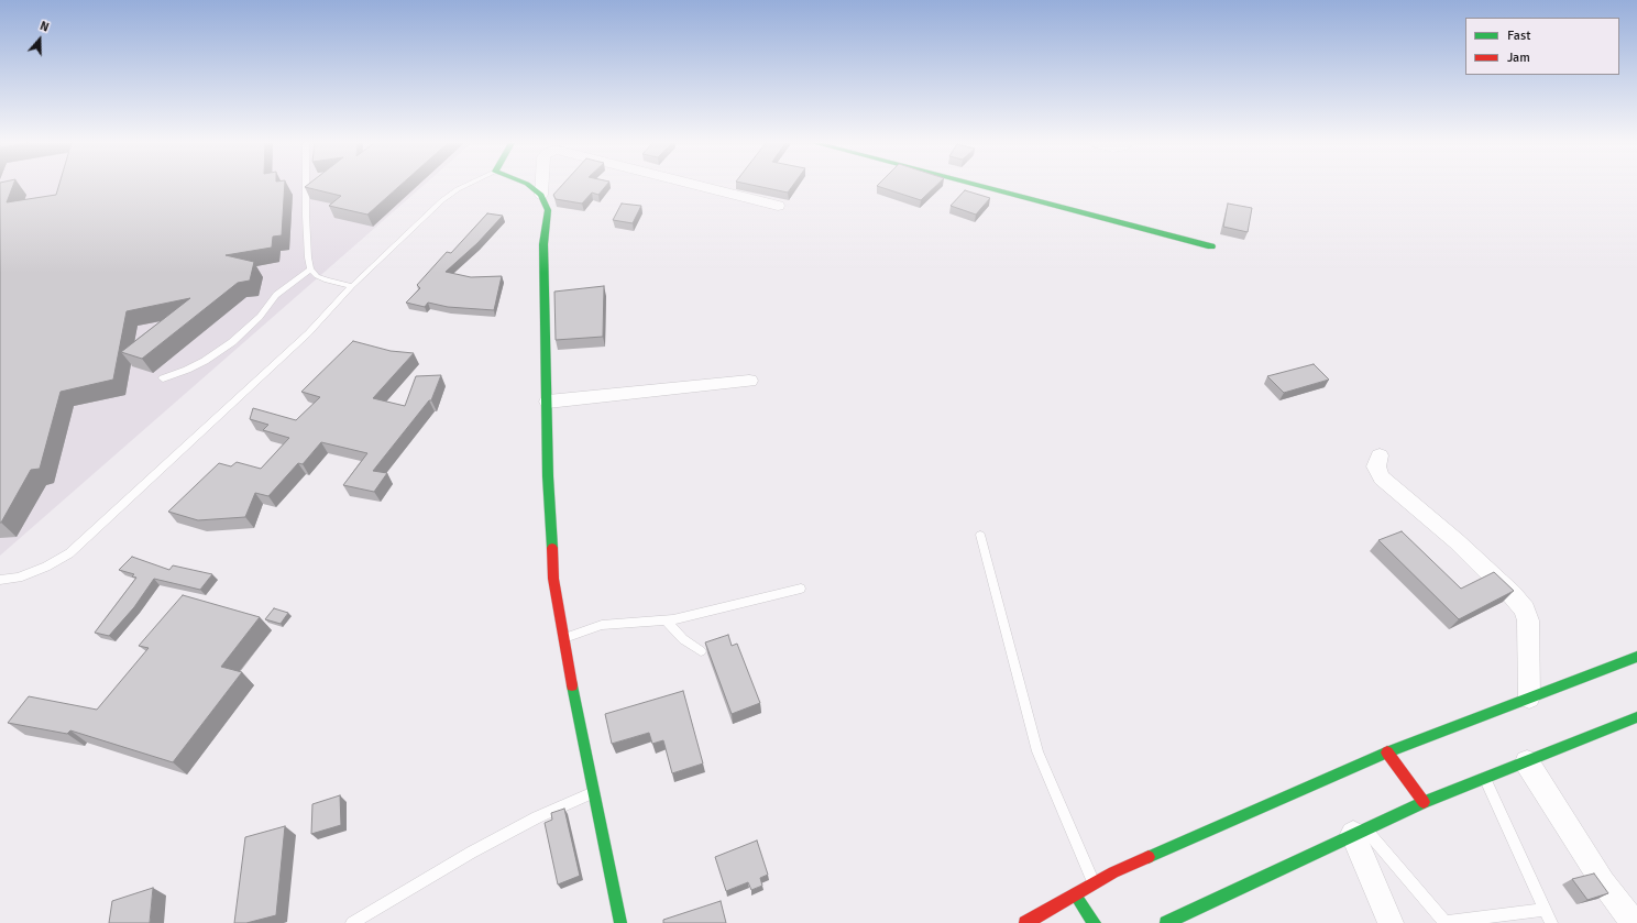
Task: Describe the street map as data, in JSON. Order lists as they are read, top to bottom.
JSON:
{
  "legend": ["Fast", "Jam"],
  "north": "top"
}
